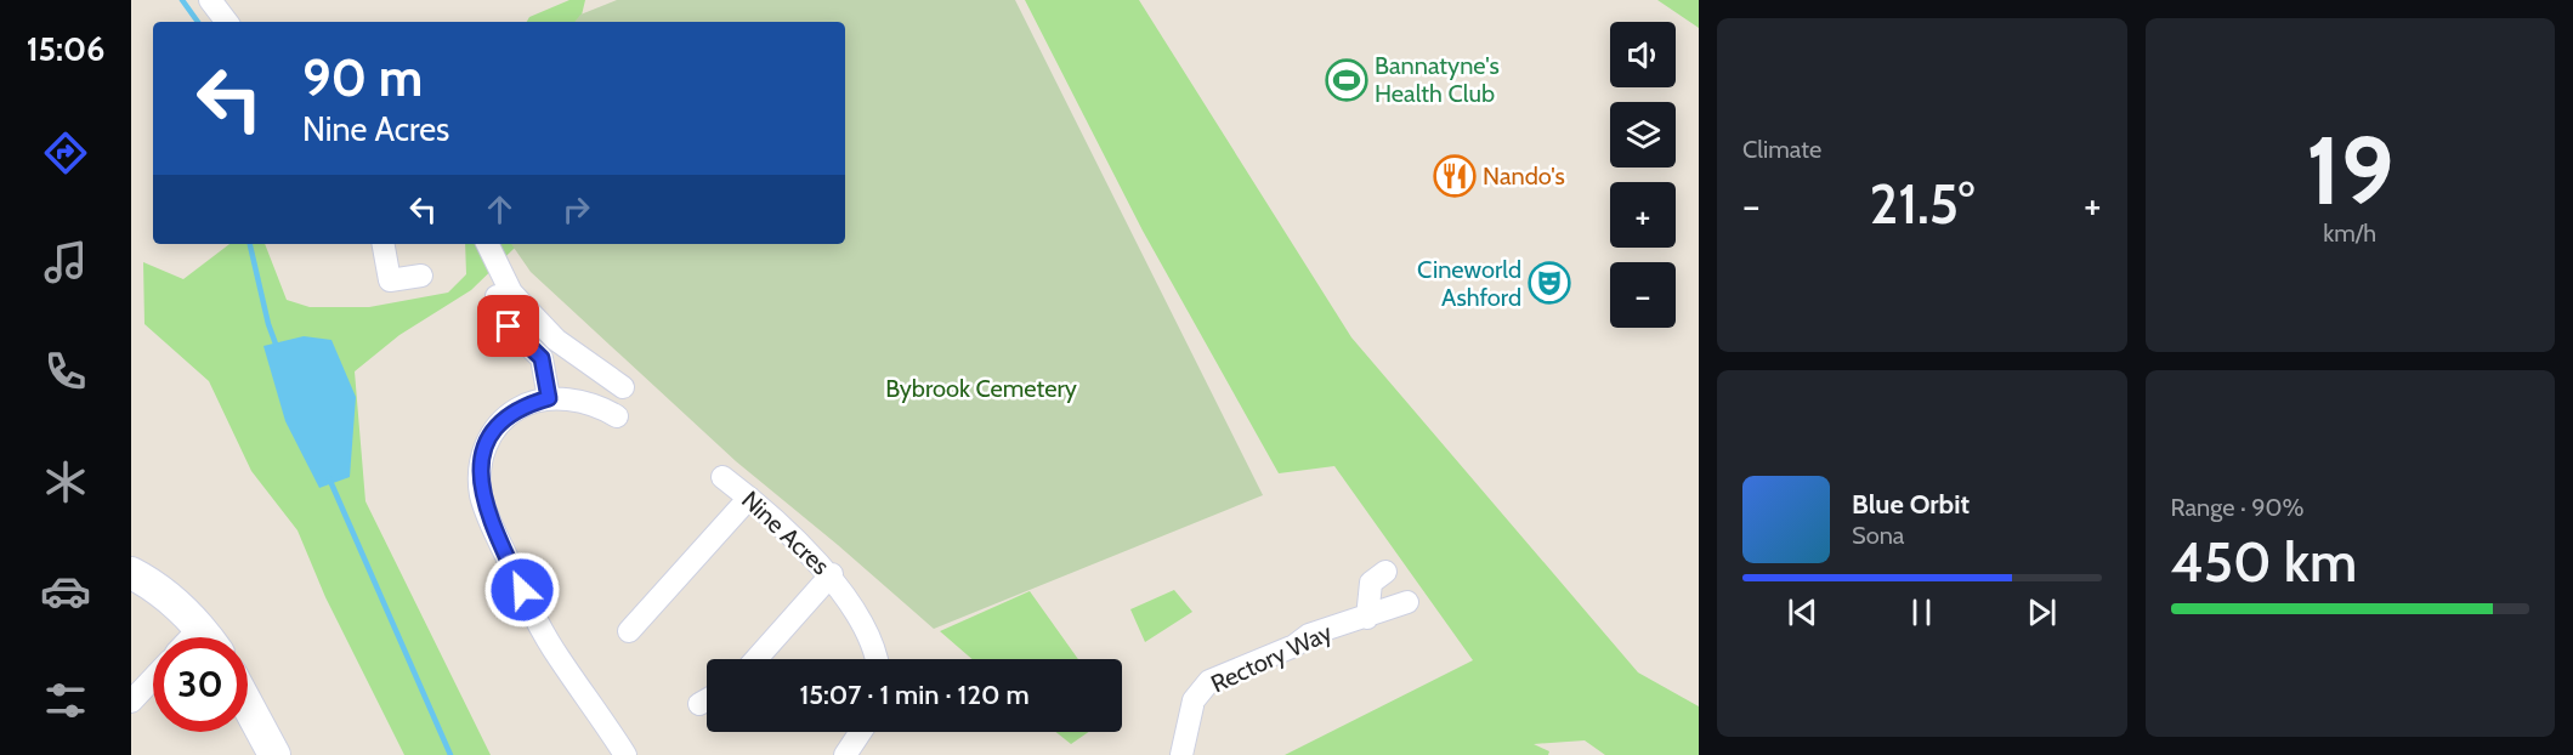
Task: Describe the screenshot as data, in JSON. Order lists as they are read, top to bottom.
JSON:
{
  "streets": {
    "street": ["Nine Acres", "Rectory Way"]
  },
  "parks": ["Bybrook Cemetery"],
  "places": {
    "sports": ["Bannatyne's Health Club"],
    "restaurant": ["Nando's"],
    "theatre": ["Cineworld Ashford"]
  },
  "page": {
    "tabs": "15:06",
    "tile": [
      "Climate",
      ["19", "km/h"],
      ["Range · 90%", "450 km"]
    ],
    "map_buttons": ["+", "−"],
    "turn": ["90 m", "Nine Acres"],
    "heat": ["−", "21.5°", "+"],
    "song": ["Blue Orbit", "Sona"],
    "limit": "30",
    "trip": "15:07 · 1 min · 120 m"
  }
}
